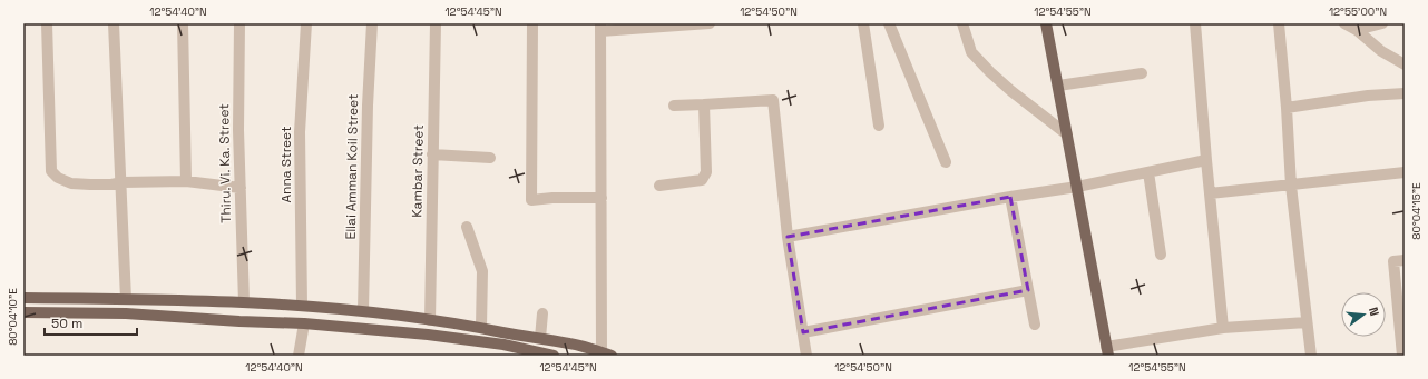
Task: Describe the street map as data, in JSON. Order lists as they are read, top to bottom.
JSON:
{
  "streets": {
    "street": [
      "Thiru. Vi. Ka. Street",
      "Anna Street",
      "Ellai Amman Koil Street",
      "Kambar Street"
    ]
  },
  "scale_bar": "50 m",
  "north": "right",
  "coordinates": [
    "12°54'40\"N",
    "12°54'45\"N",
    "12°54'50\"N",
    "12°54'55\"N",
    "12°55'00\"N",
    "80°04'15\"E",
    "80°04'10\"E"
  ]
}
